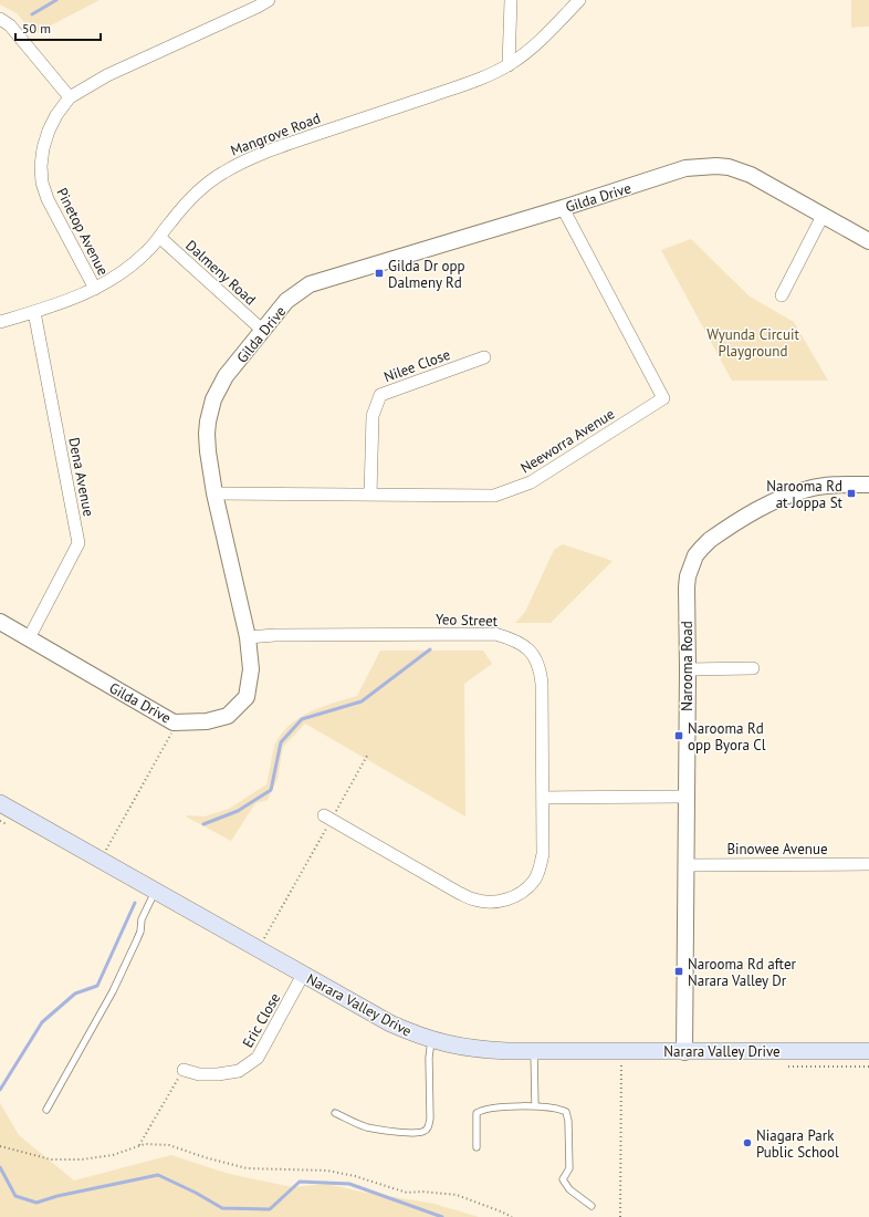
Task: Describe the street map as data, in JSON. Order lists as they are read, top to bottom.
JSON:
{
  "streets": {
    "main road": ["Narara Valley Drive"],
    "street": [
      "Mangrove Road",
      "Gilda Drive",
      "Pinetop Avenue",
      "Dalmeny Road",
      "Nilee Close",
      "Neeworra Avenue",
      "Dena Avenue",
      "Yeo Street",
      "Narooma Road",
      "Binowee Avenue",
      "Eric Close"
    ]
  },
  "crossings": [
    ["Mangrove Road", "Pinetop Avenue"],
    ["Mangrove Road", "Dalmeny Road"],
    ["Mangrove Road", "Dena Avenue"],
    ["Gilda Drive", "Dalmeny Road"],
    ["Gilda Drive", "Neeworra Avenue"],
    ["Gilda Drive", "Dena Avenue"],
    ["Gilda Drive", "Yeo Street"],
    ["Nilee Close", "Neeworra Avenue"],
    ["Narooma Road", "Binowee Avenue"],
    ["Narooma Road", "Narara Valley Drive"],
    ["Narara Valley Drive", "Eric Close"]
  ],
  "parks": ["Wyunda Circuit Playground"],
  "places": {
    "transit": [
      "Gilda Dr opp Dalmeny Rd",
      "Narooma Rd at Joppa St",
      "Narooma Rd opp Byora Cl",
      "Narooma Rd after Narara Valley Dr"
    ],
    "other": ["Niagara Park Public School"]
  },
  "scale_bar": "50 m"
}
